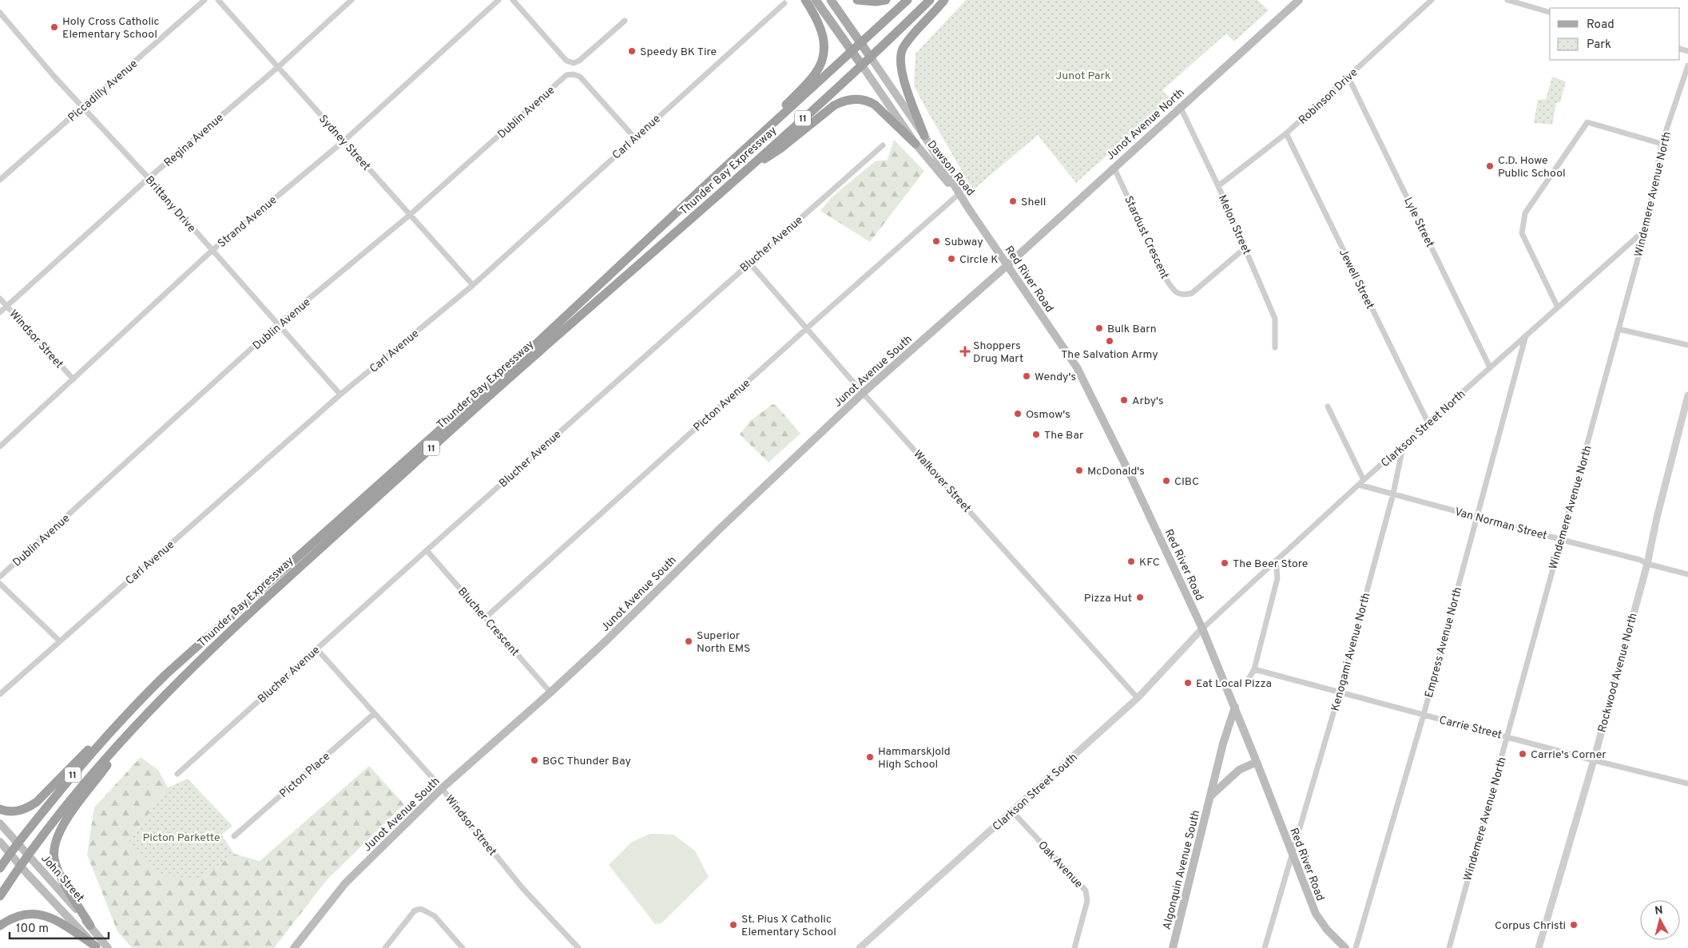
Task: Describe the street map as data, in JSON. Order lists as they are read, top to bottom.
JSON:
{
  "streets": {
    "highway": ["11", "Thunder Bay Expressway"],
    "main road": [
      "Junot Avenue North",
      "Dawson Road",
      "Red River Road",
      "Junot Avenue South",
      "Algonquin Avenue South",
      "John Street"
    ],
    "street": [
      "Piccadilly Avenue",
      "Robinson Drive",
      "Dublin Avenue",
      "Carl Avenue",
      "Regina Avenue",
      "Sydney Street",
      "Windemere Avenue North",
      "Brittany Drive",
      "Strand Avenue",
      "Lyle Street",
      "Melon Street",
      "Stardust Crescent",
      "Blucher Avenue",
      "Jewell Street",
      "Windsor Street",
      "Picton Avenue",
      "Clarkson Street North",
      "Walkover Street",
      "Van Norman Street",
      "Blucher Crescent",
      "Empress Avenue North",
      "Kenogami Avenue North",
      "Rockwood Avenue North",
      "Carrie Street",
      "Picton Place",
      "Clarkson Street South",
      "Oak Avenue"
    ]
  },
  "crossings": [
    ["Piccadilly Avenue", "Brittany Drive"],
    ["Robinson Drive", "Lyle Street"],
    ["Robinson Drive", "Melon Street"],
    ["Robinson Drive", "Jewell Street"],
    ["Dublin Avenue", "Carl Avenue"],
    ["Dublin Avenue", "Sydney Street"],
    ["Dublin Avenue", "Brittany Drive"],
    ["Junot Avenue North", "Melon Street"],
    ["Junot Avenue North", "Stardust Crescent"],
    ["Junot Avenue North", "Red River Road"],
    ["Junot Avenue North", "Junot Avenue South"],
    ["Carl Avenue", "Sydney Street"],
    ["Carl Avenue", "Brittany Drive"],
    ["Regina Avenue", "Sydney Street"],
    ["Regina Avenue", "Brittany Drive"],
    ["Regina Avenue", "Windsor Street"],
    ["Sydney Street", "Strand Avenue"],
    ["Dawson Road", "Thunder Bay Expressway"],
    ["Dawson Road", "Red River Road"],
    ["Dawson Road", "Picton Avenue"],
    ["Thunder Bay Expressway", "John Street"],
    ["Windemere Avenue North", "Clarkson Street North"],
    ["Windemere Avenue North", "Van Norman Street"],
    ["Windemere Avenue North", "Carrie Street"],
    ["Brittany Drive", "Strand Avenue"],
    ["Strand Avenue", "Windsor Street"],
    ["Lyle Street", "Clarkson Street North"],
    ["Melon Street", "Stardust Crescent"],
    ["Blucher Avenue", "Windsor Street"],
    ["Blucher Avenue", "Walkover Street"],
    ["Blucher Avenue", "Blucher Crescent"],
    ["Red River Road", "Junot Avenue South"],
    ["Red River Road", "Clarkson Street North"],
    ["Red River Road", "Kenogami Avenue North"],
    ["Red River Road", "Clarkson Street South"],
    ["Red River Road", "Algonquin Avenue South"],
    ["Jewell Street", "Clarkson Street North"],
    ["Windsor Street", "Junot Avenue South"],
    ["Windsor Street", "Picton Place"],
    ["Junot Avenue South", "Walkover Street"],
    ["Junot Avenue South", "Blucher Crescent"],
    ["Picton Avenue", "Walkover Street"],
    ["Picton Avenue", "Blucher Crescent"],
    ["Clarkson Street North", "Van Norman Street"],
    ["Clarkson Street North", "Empress Avenue North"],
    ["Clarkson Street North", "Kenogami Avenue North"],
    ["Clarkson Street North", "Clarkson Street South"],
    ["Walkover Street", "Clarkson Street South"],
    ["Van Norman Street", "Empress Avenue North"],
    ["Van Norman Street", "Kenogami Avenue North"],
    ["Van Norman Street", "Rockwood Avenue North"],
    ["Empress Avenue North", "Carrie Street"],
    ["Kenogami Avenue North", "Carrie Street"],
    ["Rockwood Avenue North", "Carrie Street"],
    ["Clarkson Street South", "Oak Avenue"]
  ],
  "parks": ["Junot Park", "Picton Parkette"],
  "places": {
    "other": [
      "Holy Cross Catholic Elementary School",
      "Speedy BK Tire",
      "C.D. Howe Public School",
      "Shell",
      "Subway",
      "Circle K",
      "Bulk Barn",
      "The Salvation Army",
      "Wendy's",
      "Arby's",
      "Osmow's",
      "The Bar",
      "McDonald's",
      "CIBC",
      "KFC",
      "The Beer Store",
      "Pizza Hut",
      "Superior North EMS",
      "Eat Local Pizza",
      "Carrie's Corner",
      "Hammarskjold High School",
      "BGC Thunder Bay",
      "St. Pius X Catholic Elementary School",
      "Corpus Christi"
    ],
    "health": ["Shoppers Drug Mart"]
  },
  "legend": ["Road", "Park"],
  "scale_bar": "100 m",
  "north": "top"
}
